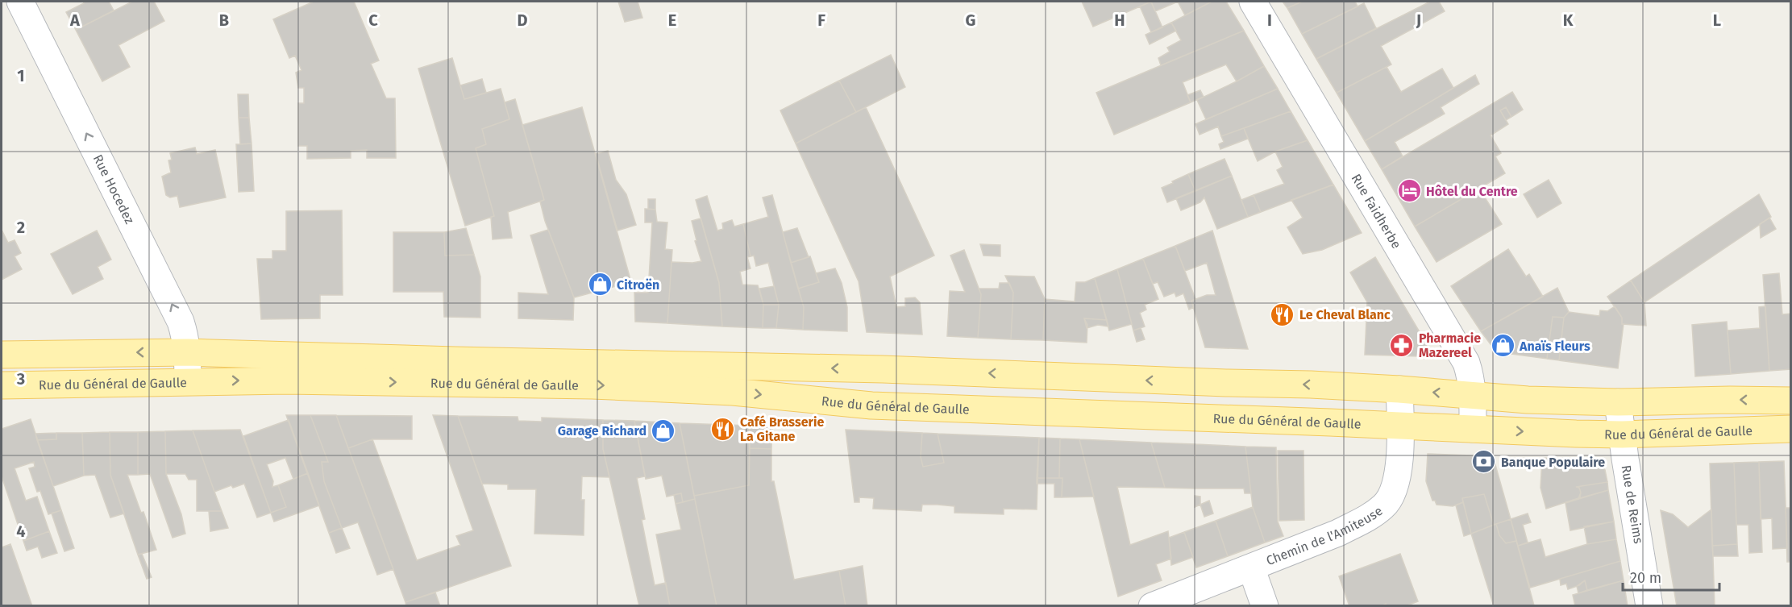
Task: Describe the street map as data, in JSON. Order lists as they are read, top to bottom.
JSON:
{
  "streets": {
    "main road": ["Rue du Général de Gaulle"],
    "street": [
      "Rue Hocedez",
      "Rue Faidherbe",
      "Rue de Reims",
      "Chemin de l'Amiteuse"
    ]
  },
  "crossings": [
    ["Rue Hocedez", "Rue du Général de Gaulle"],
    ["Rue Faidherbe", "Rue du Général de Gaulle"],
    ["Rue du Général de Gaulle", "Rue de Reims"],
    ["Rue du Général de Gaulle", "Chemin de l'Amiteuse"]
  ],
  "one_way": ["Rue Hocedez"],
  "places": {
    "hotel": ["Hôtel du Centre"],
    "shop": ["Citroën", "Anaïs Fleurs", "Garage Richard"],
    "restaurant": ["Le Cheval Blanc", "Café Brasserie La Gitane"],
    "pharmacy": ["Pharmacie Mazereel"],
    "bank": ["Banque Populaire"]
  },
  "scale_bar": "20 m",
  "grid": {
    "columns": [
      "A",
      "B",
      "C",
      "D",
      "E",
      "F",
      "G",
      "H",
      "I",
      "J",
      "K",
      "L"
    ],
    "rows": [
      "1",
      "2",
      "3",
      "4"
    ]
  }
}
